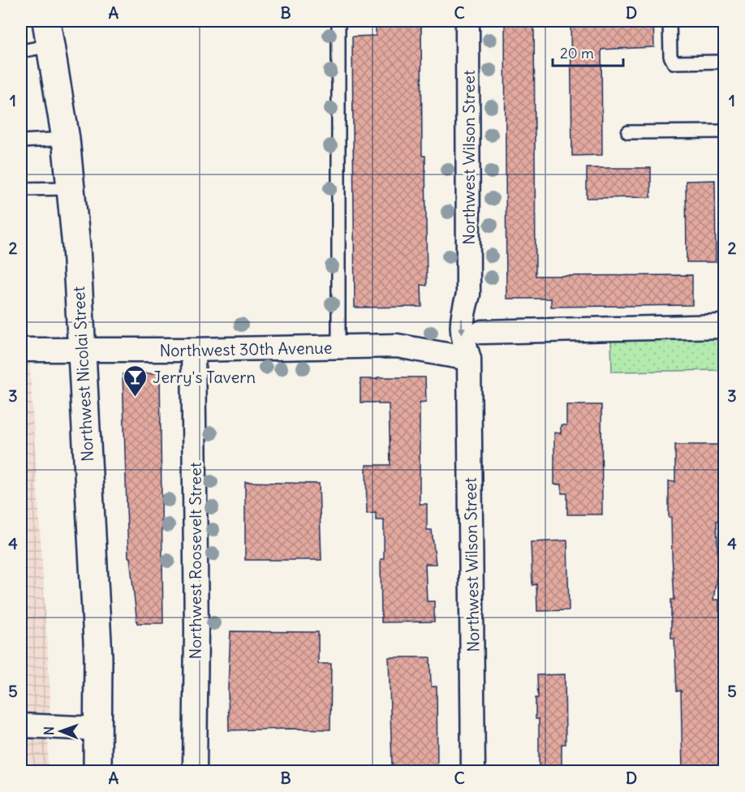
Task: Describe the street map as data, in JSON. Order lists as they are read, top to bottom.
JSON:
{
  "streets": {
    "main road": ["Northwest Nicolai Street"],
    "street": ["Northwest Wilson Street", "Northwest 30th Avenue", "Northwest Roosevelt Street"]
  },
  "crossings": [
    ["Northwest Wilson Street", "Northwest 30th Avenue"],
    ["Northwest 30th Avenue", "Northwest Nicolai Street"],
    ["Northwest 30th Avenue", "Northwest Roosevelt Street"]
  ],
  "places": {
    "bar": ["Jerry's Tavern"]
  },
  "scale_bar": "20 m",
  "north": "left",
  "grid": {
    "columns": [
      "A",
      "B",
      "C",
      "D"
    ],
    "rows": [
      "1",
      "2",
      "3",
      "4",
      "5"
    ]
  }
}
